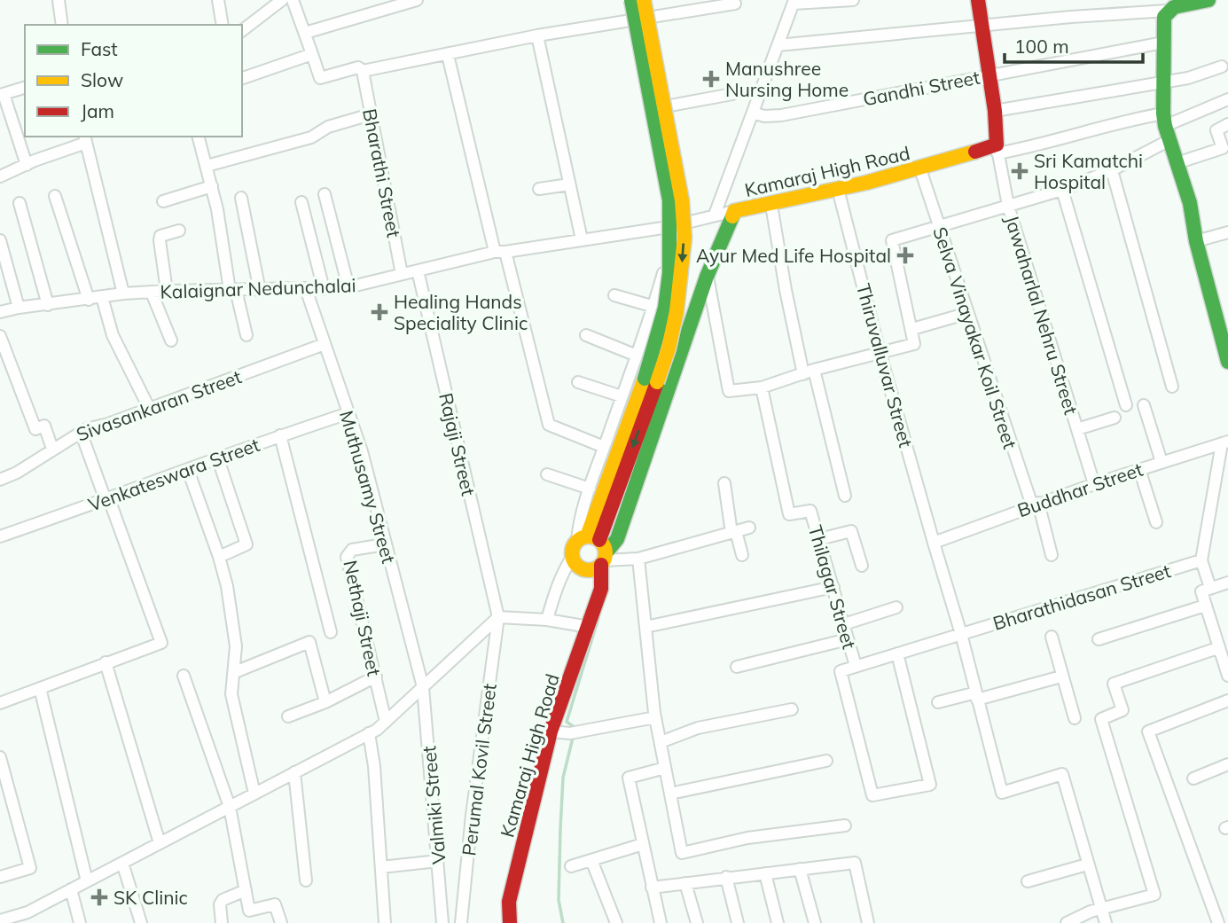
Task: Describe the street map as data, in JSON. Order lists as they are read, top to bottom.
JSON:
{
  "streets": {
    "street": [
      "Gandhi Street",
      "Kamaraj High Road",
      "Bharathi Street",
      "Kalaignar Nedunchalai",
      "Jawaharlal Nehru Street",
      "Selva Vinayakar Koil Street",
      "Thiruvalluvar Street",
      "Sivasankaran Street",
      "Rajaji Street",
      "Venkateswara Street",
      "Muthusamy Street",
      "Buddhar Street",
      "Thilagar Street",
      "Bharathidasan Street",
      "Nethaji Street",
      "Perumal Kovil Street",
      "Valmiki Street"
    ]
  },
  "crossings": [
    ["Kamaraj High Road", "Kalaignar Nedunchalai"],
    ["Kamaraj High Road", "Jawaharlal Nehru Street"],
    ["Kamaraj High Road", "Selva Vinayakar Koil Street"],
    ["Kamaraj High Road", "Thiruvalluvar Street"],
    ["Bharathi Street", "Kalaignar Nedunchalai"],
    ["Kalaignar Nedunchalai", "Rajaji Street"],
    ["Kalaignar Nedunchalai", "Muthusamy Street"],
    ["Jawaharlal Nehru Street", "Buddhar Street"],
    ["Selva Vinayakar Koil Street", "Buddhar Street"],
    ["Thiruvalluvar Street", "Buddhar Street"],
    ["Thiruvalluvar Street", "Bharathidasan Street"],
    ["Sivasankaran Street", "Muthusamy Street"],
    ["Rajaji Street", "Perumal Kovil Street"],
    ["Venkateswara Street", "Muthusamy Street"],
    ["Muthusamy Street", "Nethaji Street"],
    ["Muthusamy Street", "Valmiki Street"],
    ["Thilagar Street", "Bharathidasan Street"]
  ],
  "places": {
    "health": [
      "Manushree Nursing Home",
      "Sri Kamatchi Hospital",
      "Ayur Med Life Hospital",
      "Healing Hands Speciality Clinic",
      "SK Clinic"
    ]
  },
  "legend": ["Fast", "Slow", "Jam"],
  "scale_bar": "100 m"
}
